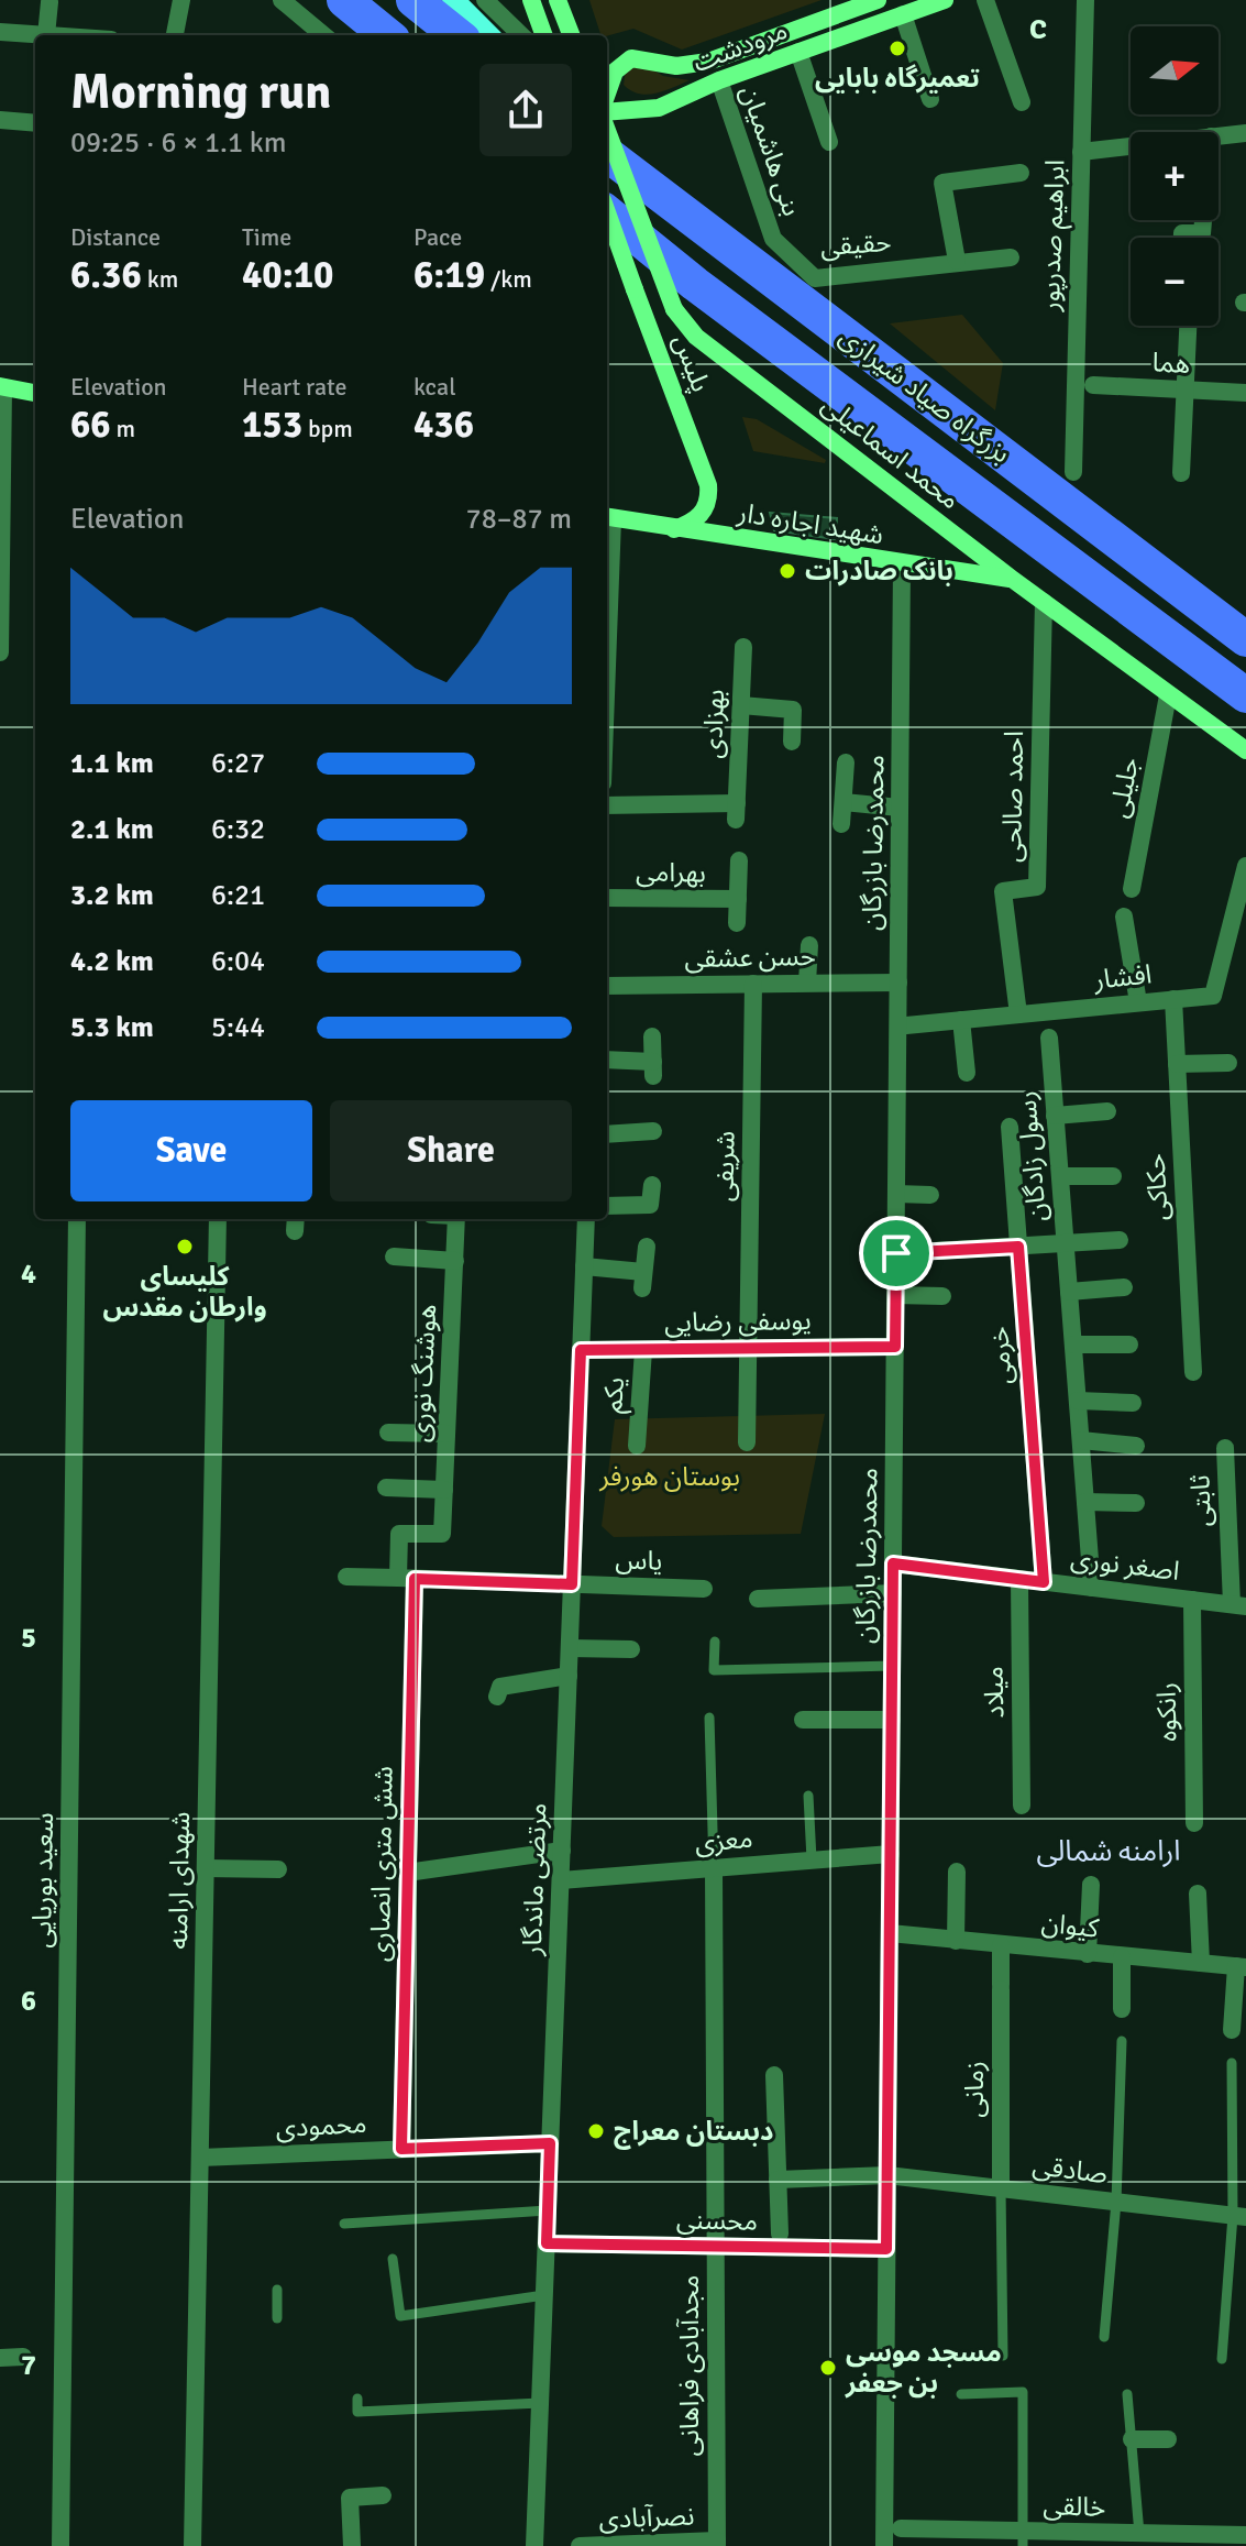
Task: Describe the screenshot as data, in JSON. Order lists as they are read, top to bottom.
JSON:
{
  "streets": {
    "highway": ["بزرگراه صیاد شیرازی"],
    "main road": [
      "مرودشت",
      "پلیس",
      "محمد اسماعیلی",
      "شهید اجاره دار"
    ],
    "street": [
      "بنی هاشمیان",
      "ابراهیم صدرپور",
      "حقیقی",
      "هما",
      "بهزادی",
      "جلیلی",
      "احمد صالحی",
      "محمدرضا بازرگان",
      "بهرامی",
      "حسن عشقی",
      "افشار",
      "رسول زادگان",
      "شریفی",
      "حکاکی",
      "یوسفی رضایی",
      "خرمی",
      "هوشنگ نوری",
      "یکم",
      "ثابتی",
      "یاس",
      "اصغر نوری",
      "میلاد",
      "رانکوه",
      "معزی",
      "شش متری انصاری",
      "مرتضی ماندگار",
      "سعید بوریایی",
      "شهدای ارامنه",
      "کیوان",
      "زمانی",
      "محمودی",
      "صادقی",
      "محسنی",
      "مجدآبادی فراهانی",
      "خالقی",
      "نصرآبادی"
    ]
  },
  "crossings": [
    ["مرودشت", "بنی هاشمیان"],
    ["بنی هاشمیان", "حقیقی"],
    ["پلیس", "شهید اجاره دار"],
    ["محمد اسماعیلی", "شهید اجاره دار"],
    ["محمد اسماعیلی", "جلیلی"],
    ["محمد اسماعیلی", "احمد صالحی"],
    ["شهید اجاره دار", "محمدرضا بازرگان"],
    ["احمد صالحی", "افشار"],
    ["محمدرضا بازرگان", "حسن عشقی"],
    ["محمدرضا بازرگان", "یوسفی رضایی"],
    ["محمدرضا بازرگان", "اصغر نوری"],
    ["محمدرضا بازرگان", "معزی"],
    ["محمدرضا بازرگان", "کیوان"],
    ["محمدرضا بازرگان", "صادقی"],
    ["محمدرضا بازرگان", "محسنی"],
    ["حسن عشقی", "شریفی"],
    ["افشار", "حکاکی"],
    ["رسول زادگان", "اصغر نوری"],
    ["شریفی", "یوسفی رضایی"],
    ["یوسفی رضایی", "یکم"],
    ["یوسفی رضایی", "مرتضی ماندگار"],
    ["خرمی", "اصغر نوری"],
    ["هوشنگ نوری", "شش متری انصاری"],
    ["ثابتی", "اصغر نوری"],
    ["یاس", "شش متری انصاری"],
    ["یاس", "مرتضی ماندگار"],
    ["اصغر نوری", "میلاد"],
    ["اصغر نوری", "رانکوه"],
    ["معزی", "مرتضی ماندگار"],
    ["معزی", "مجدآبادی فراهانی"],
    ["شش متری انصاری", "محمودی"],
    ["مرتضی ماندگار", "محمودی"],
    ["مرتضی ماندگار", "محسنی"],
    ["شهدای ارامنه", "محمودی"],
    ["کیوان", "زمانی"],
    ["زمانی", "صادقی"],
    ["محسنی", "مجدآبادی فراهانی"],
    ["مجدآبادی فراهانی", "نصرآبادی"]
  ],
  "districts": ["ارامنه شمالی"],
  "parks": ["بوستان هورفر"],
  "places": [
    "تعمیرگاه بابایی",
    "بانک صادرات",
    "کلیسای وارطان مقدس",
    "دبستان معراج",
    "مسجد موسی بن جعفر"
  ],
  "north": "right",
  "page": {
    "map_buttons": ["+", "−"],
    "heading": ["Morning run", "09:25 · 6 × 1.1 km"],
    "stats": [
      ["Distance", "6.36 km"],
      ["Time", "40:10"],
      ["Pace", "6:19 /km"],
      ["Elevation", "66 m"],
      ["Heart rate", "153 bpm"],
      ["kcal", "436"]
    ],
    "chart": ["Elevation", "78–87 m"],
    "list": [
      {
        "name": "1.1 km",
        "note": "6:27"
      },
      {
        "name": "2.1 km",
        "note": "6:32"
      },
      {
        "name": "3.2 km",
        "note": "6:21"
      },
      {
        "name": "4.2 km",
        "note": "6:04"
      },
      {
        "name": "5.3 km",
        "note": "5:44"
      }
    ],
    "buttons": ["Save", "Share"]
  },
  "grid": {
    "columns": ["C"],
    "rows": [
      "4",
      "5",
      "6",
      "7"
    ]
  }
}
